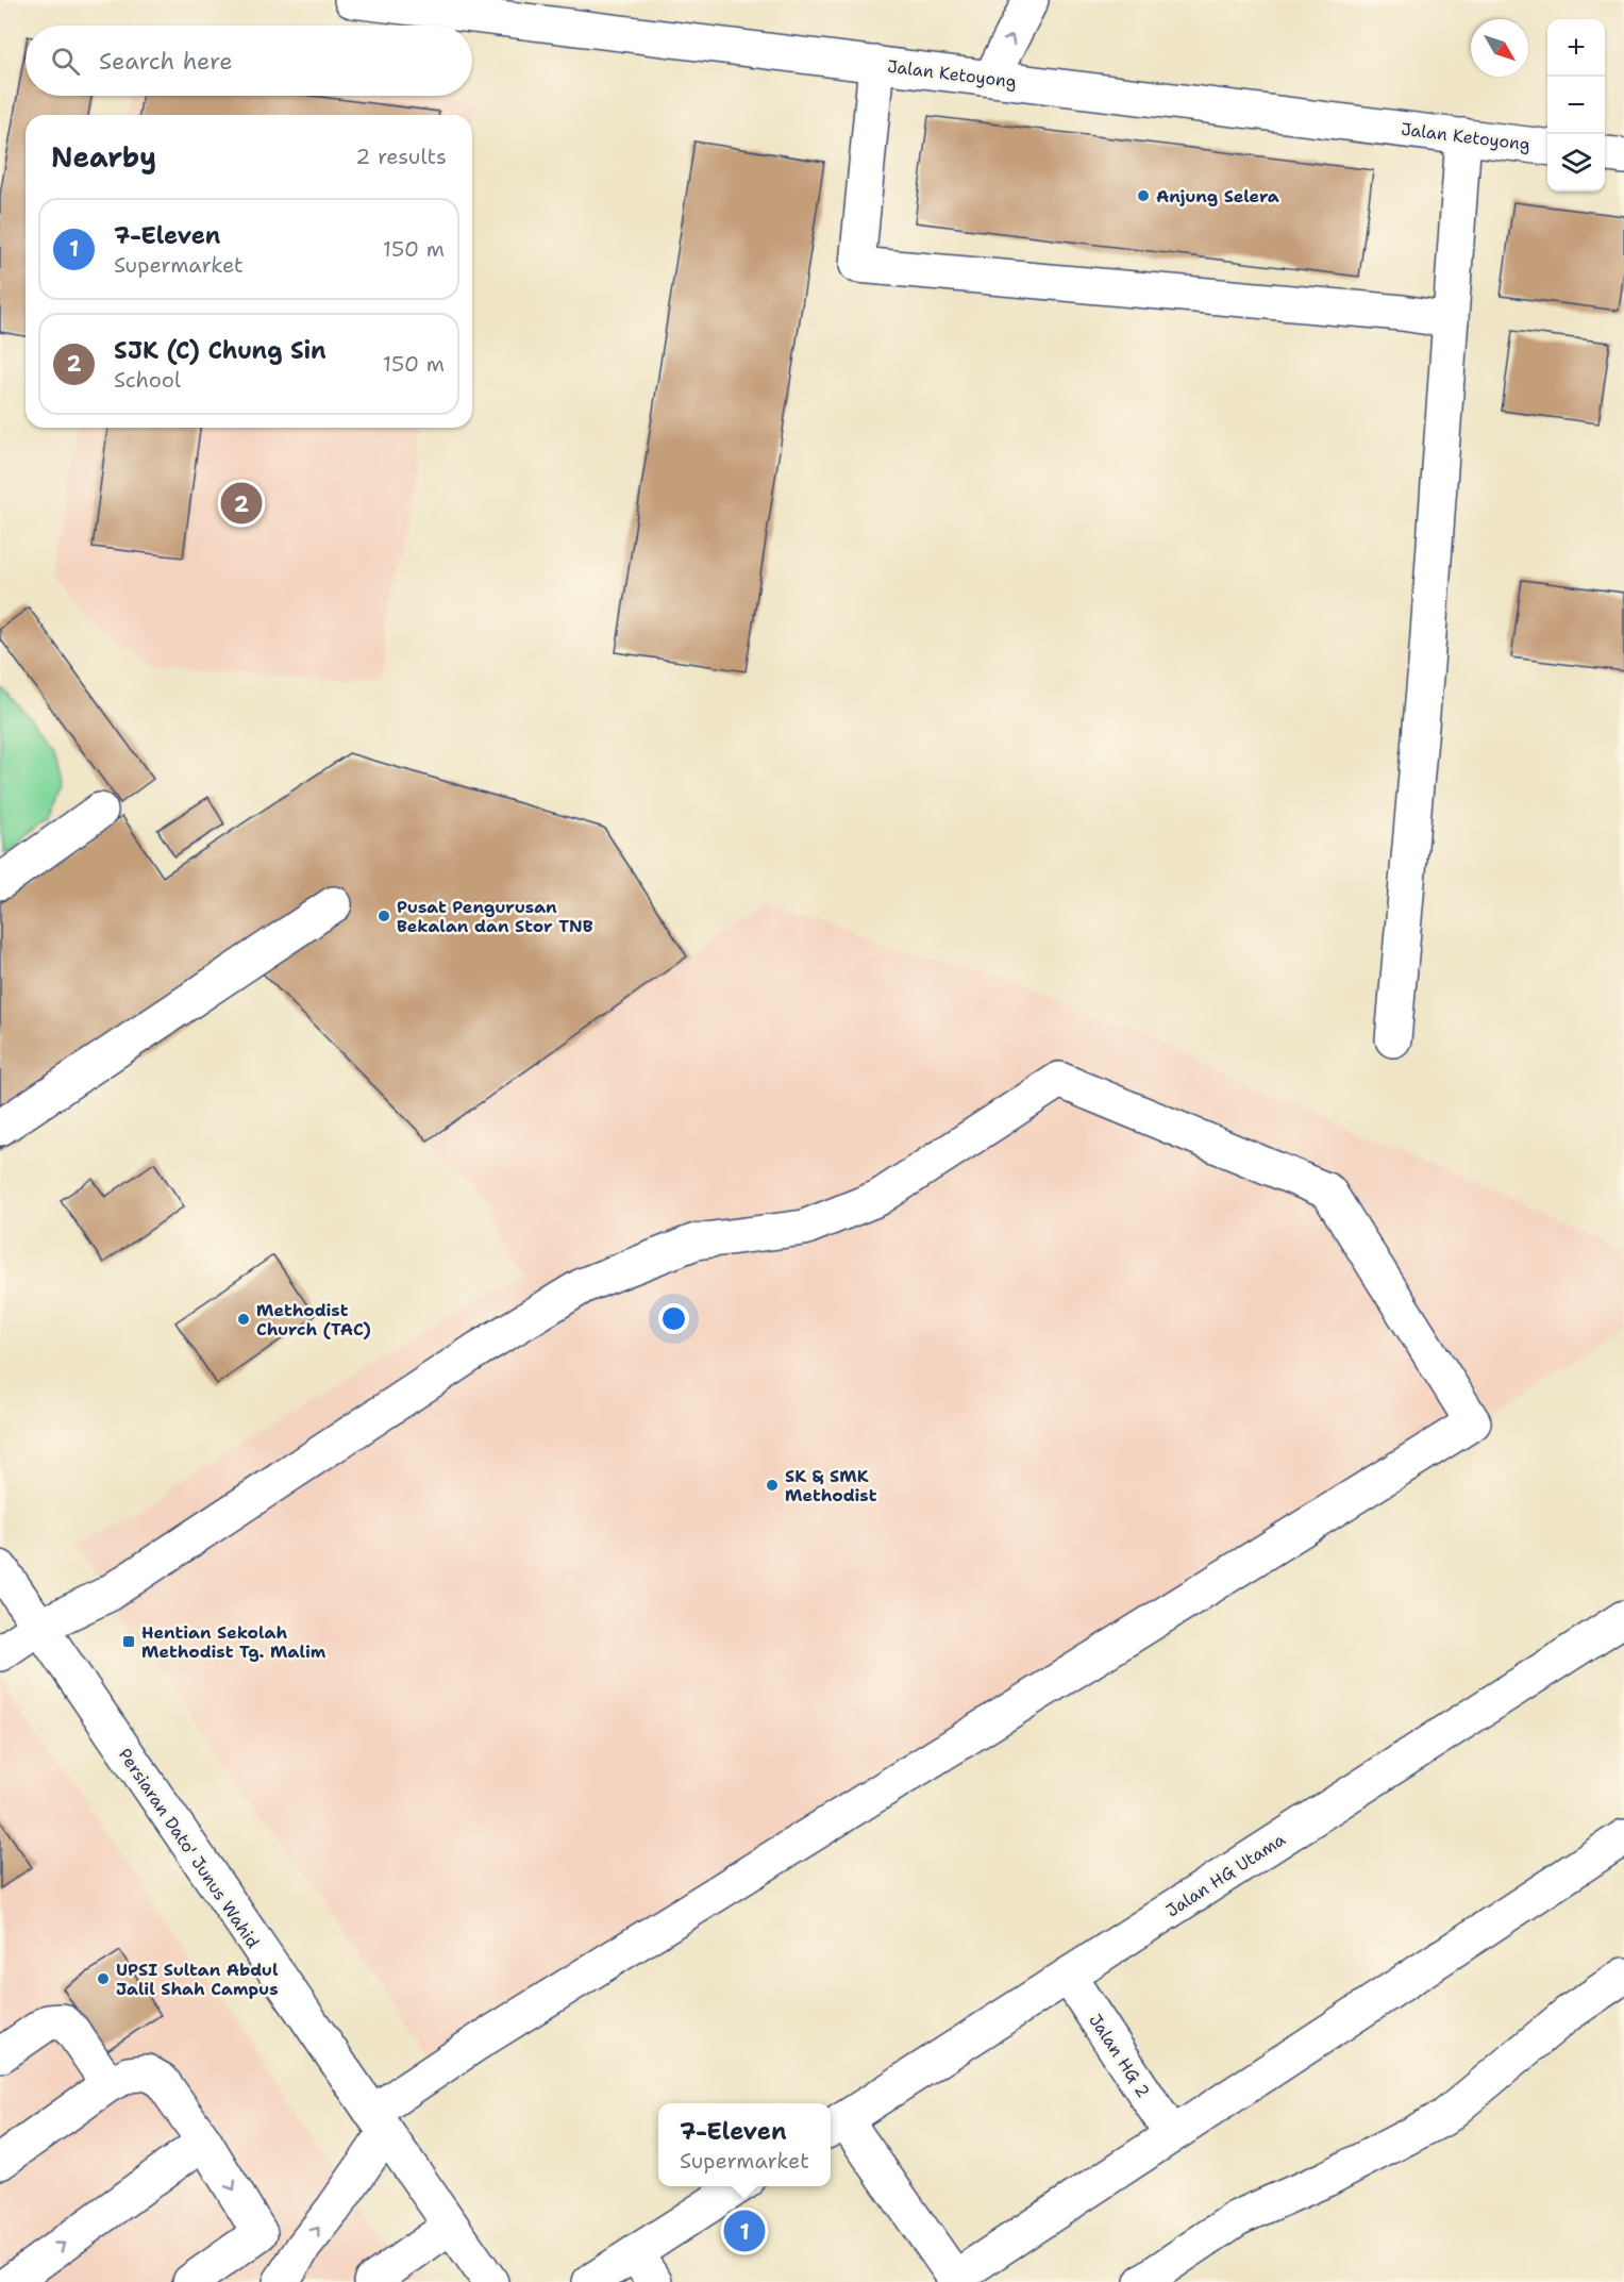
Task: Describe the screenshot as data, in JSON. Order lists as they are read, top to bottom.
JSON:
{
  "streets": {
    "street": [
      "Jalan Ketoyong",
      "Persiaran Dato' Junus Wahid",
      "Jalan HG Utama",
      "Jalan HG 2"
    ]
  },
  "crossings": [
    ["Jalan HG Utama", "Jalan HG 2"]
  ],
  "places": {
    "other": [
      "Anjung Selera",
      "Pusat Pengurusan Bekalan dan Stor TNB",
      "Methodist Church (TAC)",
      "SK & SMK Methodist",
      "UPSI Sultan Abdul Jalil Shah Campus"
    ],
    "transit": ["Hentian Sekolah Methodist Tg. Malim"]
  },
  "north": "bottom right",
  "page": {
    "map_buttons": ["+", "−"],
    "search": "Search here",
    "heading": ["Nearby", "2 results"],
    "list": [
      {
        "mark": "1",
        "name": "7-Eleven",
        "note": "Supermarket",
        "value": "150 m"
      },
      {
        "mark": "2",
        "name": "SJK (C) Chung Sin",
        "note": "School",
        "value": "150 m"
      }
    ],
    "pins": ["2", "1"],
    "popup": ["7-Eleven", "Supermarket"]
  }
}
